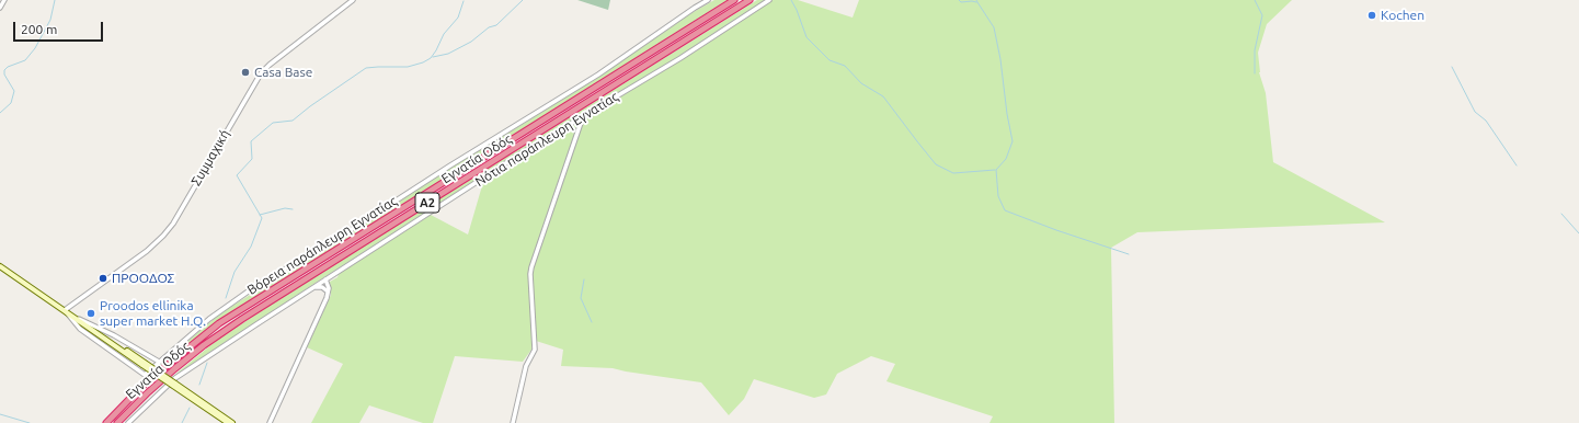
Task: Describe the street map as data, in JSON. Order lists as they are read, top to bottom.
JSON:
{
  "streets": {
    "highway": ["Εγνατία Οδός", "Α2"],
    "street": ["Νότια παράπλευρη Εγνατίας", "Συμμαχική", "Βόρεια παράπλευρη Εγνατίας"]
  },
  "crossings": [
    ["Συμμαχική", "Βόρεια παράπλευρη Εγνατίας"]
  ],
  "places": [
    "Kochen",
    "Casa Base",
    "ΠΡΟΟΔΟΣ",
    "Proodos ellinika super market H.Q."
  ],
  "scale_bar": "200 m"
}
